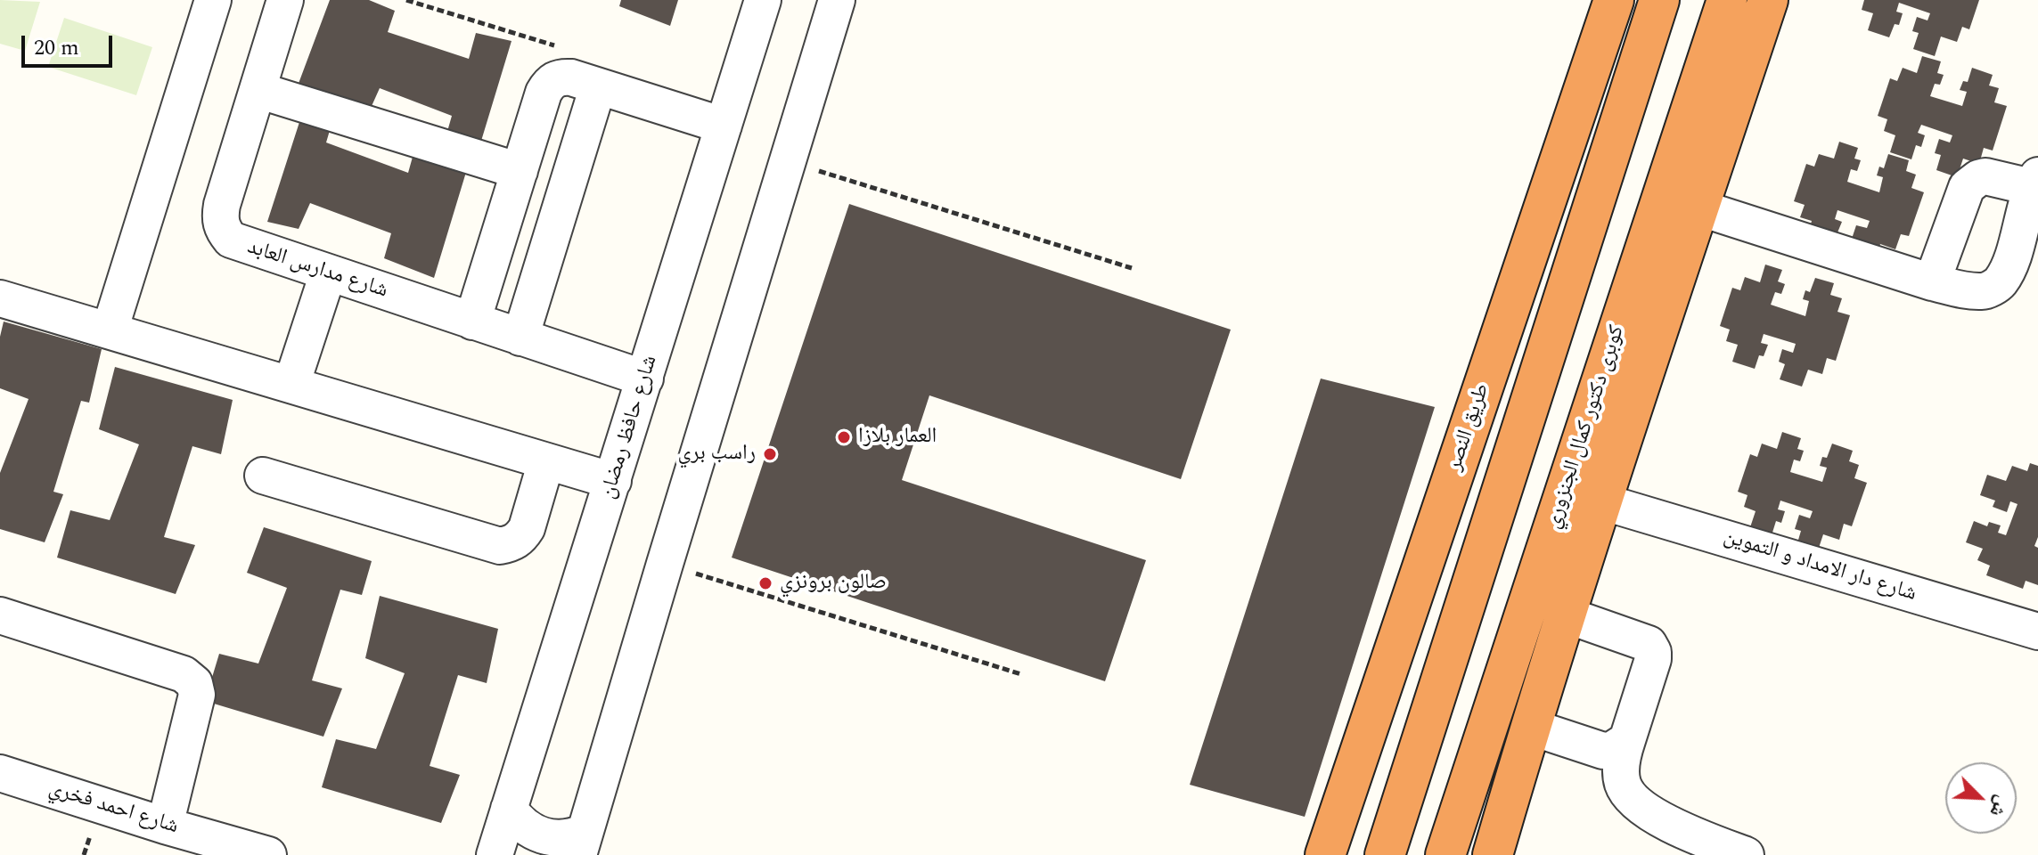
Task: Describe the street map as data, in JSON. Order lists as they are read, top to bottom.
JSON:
{
  "streets": {
    "highway": ["طريق النصر", "كوبرى دكتور كمال الجنزوري"],
    "street": [
      "شارع مدارس العابد",
      "شارع حافظ رمضان",
      "شارع دار الامداد و التموين",
      "شارع احمد فخري"
    ]
  },
  "crossings": [
    ["شارع مدارس العابد", "شارع حافظ رمضان"]
  ],
  "places": ["العمار بلازا", "راسب بري", "صالون برونزي"],
  "scale_bar": "20 m",
  "north": "bottom right"
}
